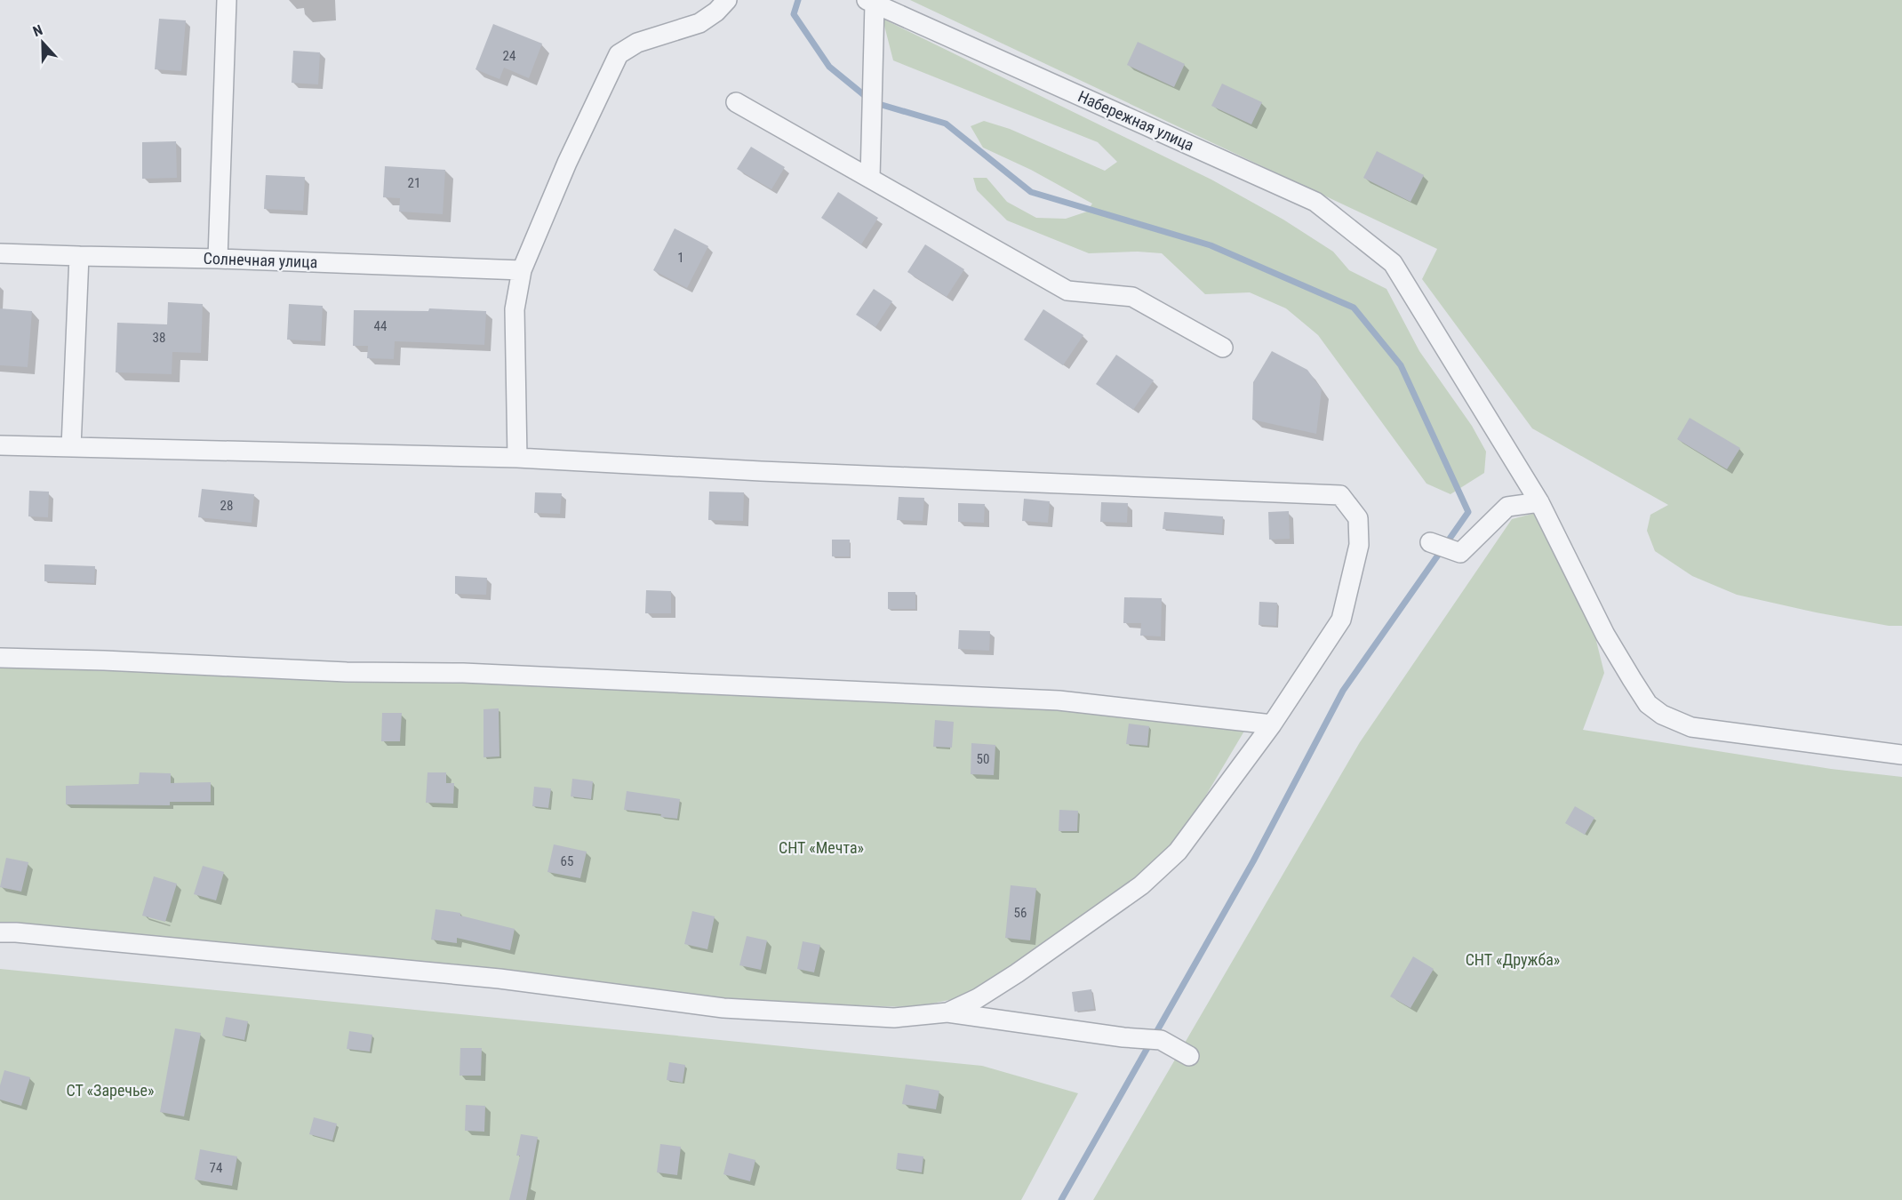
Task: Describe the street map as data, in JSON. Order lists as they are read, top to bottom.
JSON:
{
  "streets": {
    "street": ["Набережная улица", "Солнечная улица"]
  },
  "parks": ["СНТ «Мечта»", "СНТ «Дружба»", "СТ «Заречье»"],
  "house_numbers": [
    "24",
    "21",
    "1",
    "44",
    "38",
    "28",
    "50",
    "65",
    "56",
    "74"
  ],
  "north": "top"
}
